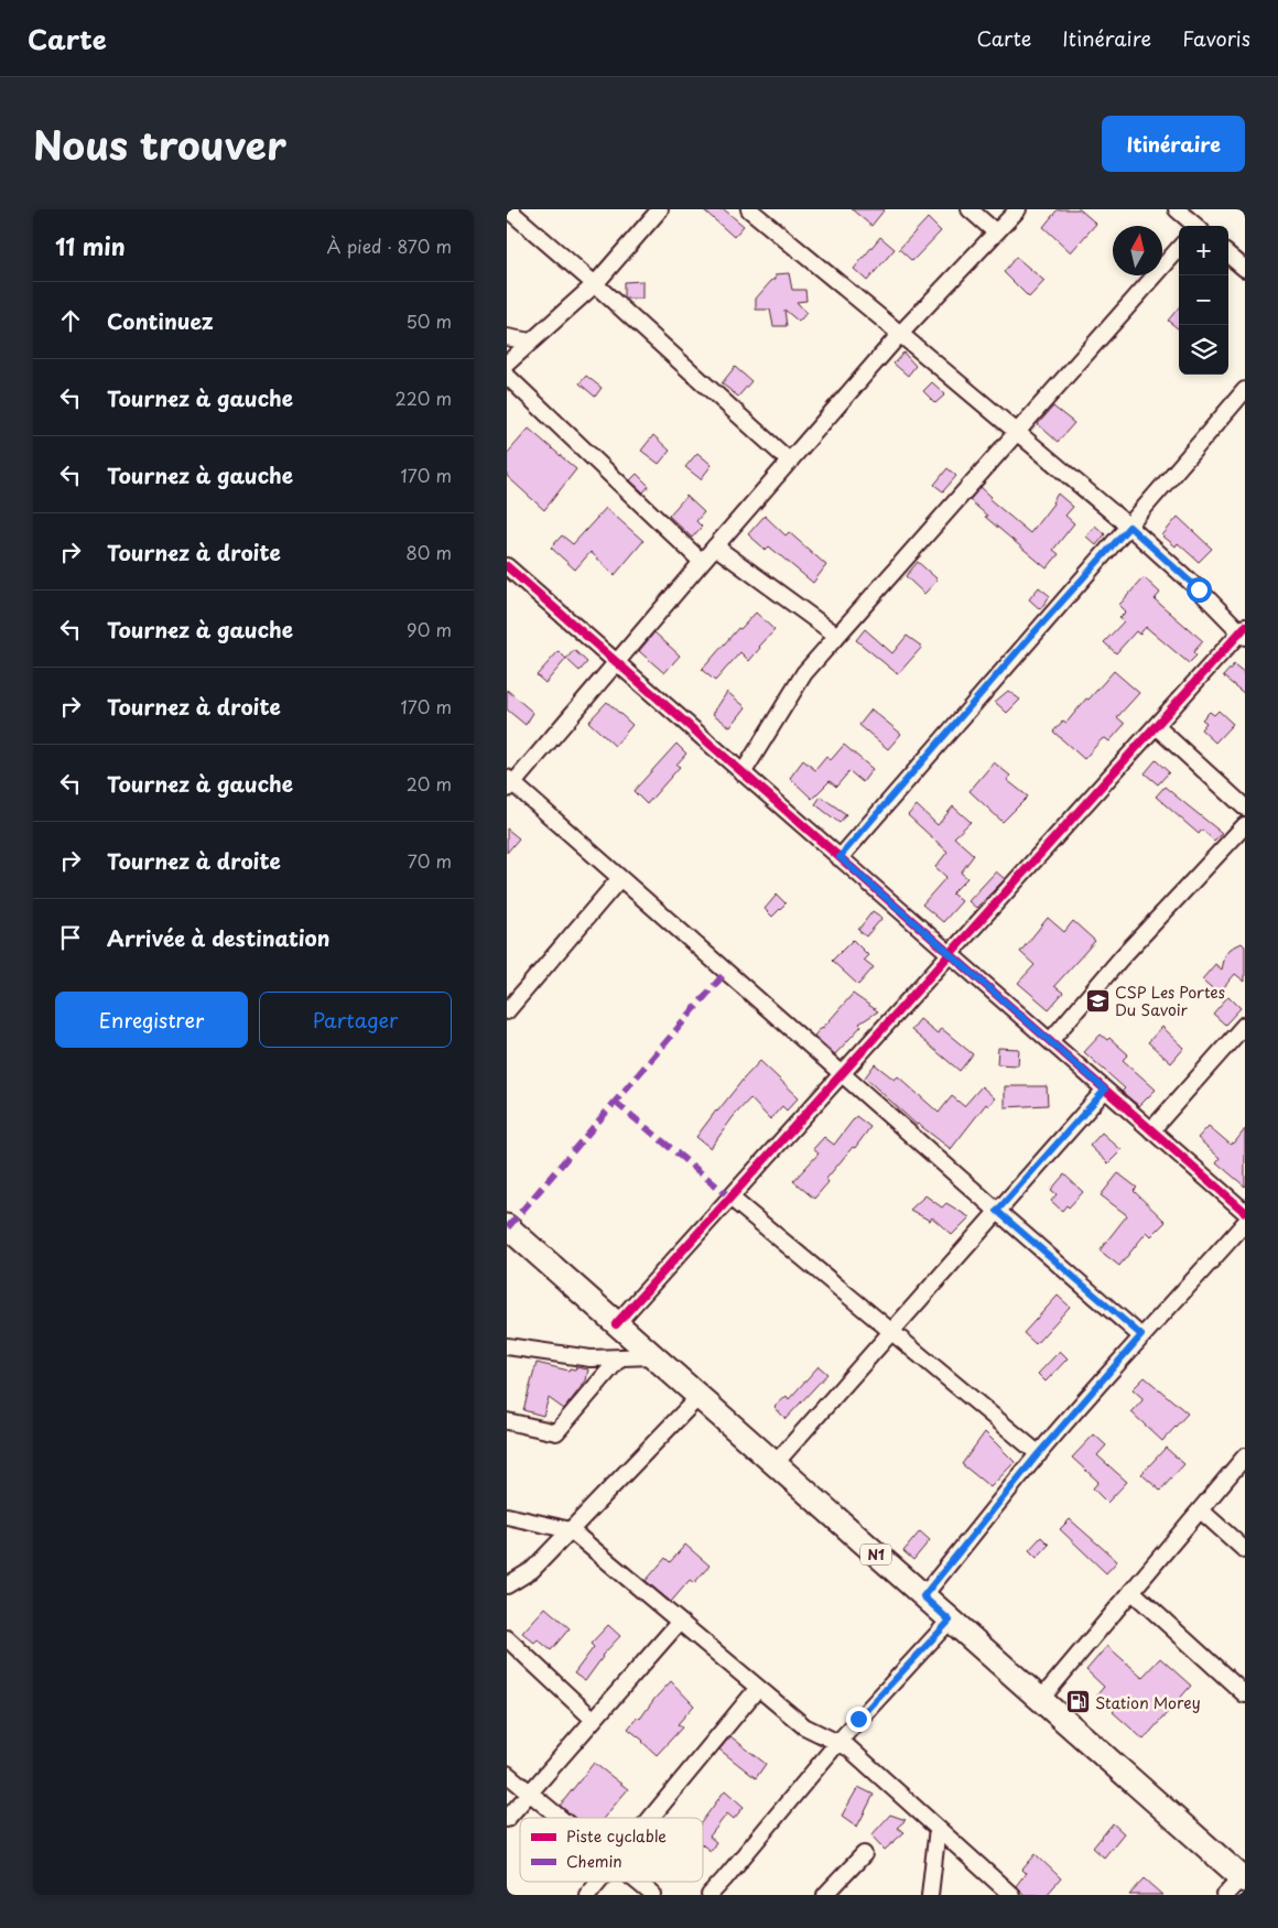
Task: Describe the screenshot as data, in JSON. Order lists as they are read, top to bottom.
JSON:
{
  "streets": {
    "main road": ["N1"]
  },
  "places": {
    "school or university": ["CSP Les Portes Du Savoir"],
    "fuel station": ["Station Morey"]
  },
  "legend": ["Piste cyclable", "Chemin"],
  "north": "top",
  "page": {
    "header": "Carte",
    "nav": ["Carte", "Itinéraire", "Favoris"],
    "title": "Nous trouver",
    "buttons": [
      "Itinéraire",
      ["Enregistrer", "Partager"]
    ],
    "heading": ["11 min", "À pied · 870 m"],
    "map_buttons": ["+", "−"],
    "list": [
      ["Continuez", "50 m"],
      ["Tournez à gauche", "220 m"],
      ["Tournez à gauche", "170 m"],
      ["Tournez à droite", "80 m"],
      ["Tournez à gauche", "90 m"],
      ["Tournez à droite", "170 m"],
      ["Tournez à gauche", "20 m"],
      ["Tournez à droite", "70 m"],
      "Arrivée à destination"
    ]
  }
}
